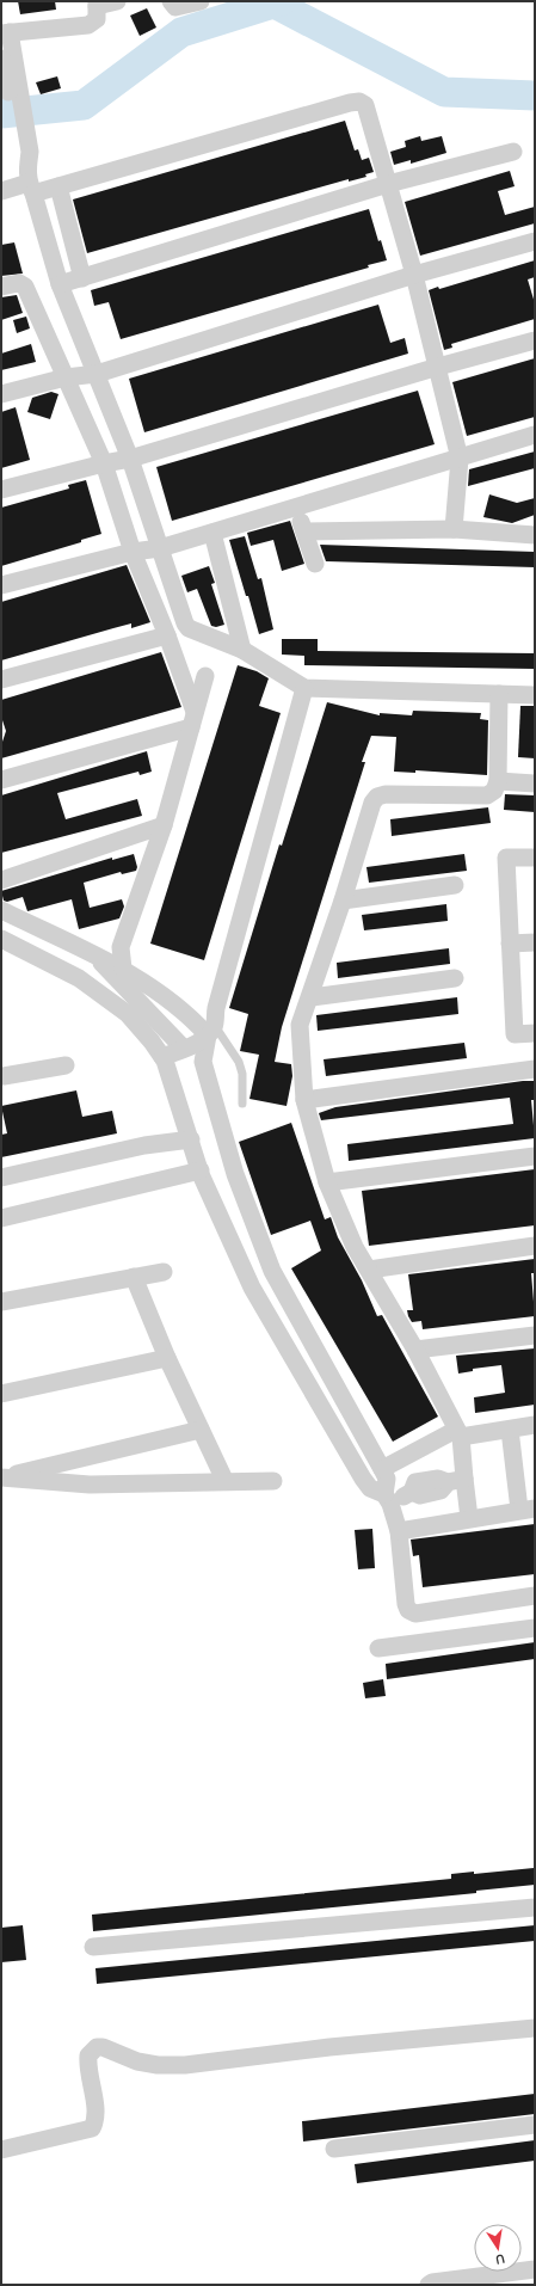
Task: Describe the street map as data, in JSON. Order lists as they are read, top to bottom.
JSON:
{
  "north": "bottom"
}
